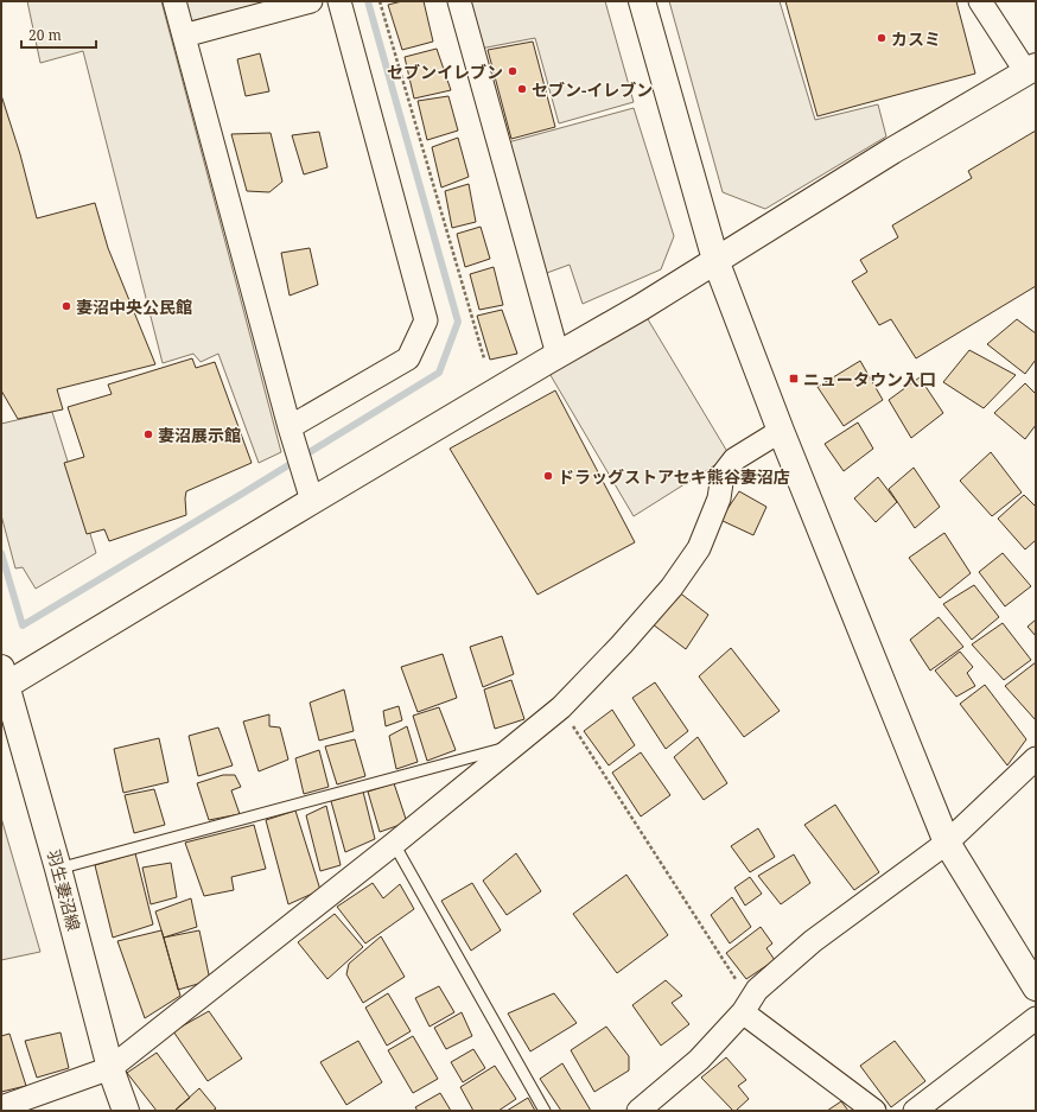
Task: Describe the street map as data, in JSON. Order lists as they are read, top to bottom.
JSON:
{
  "streets": {
    "street": ["羽生妻沼線"]
  },
  "places": {
    "other": [
      "カスミ",
      "セブンイレブン",
      "セブン-イレブン",
      "妻沼中央公民館",
      "妻沼展示館",
      "ドラッグストアセキ熊谷妻沼店"
    ],
    "transit": ["ニュータウン入口"]
  },
  "scale_bar": "20 m"
}
